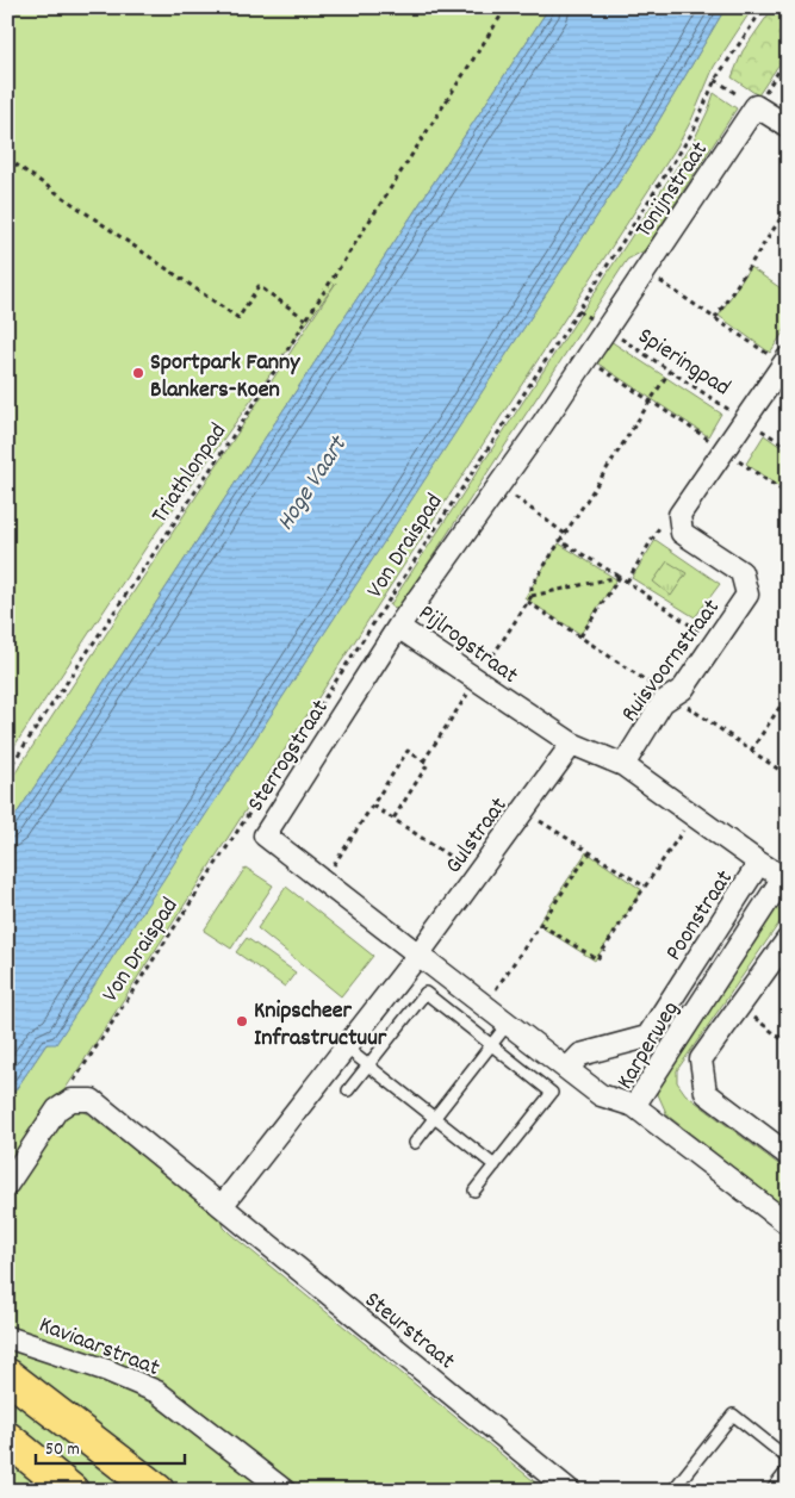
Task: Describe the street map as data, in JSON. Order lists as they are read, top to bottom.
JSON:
{
  "streets": {
    "street": [
      "Tonijnstraat",
      "Pijlrogstraat",
      "Ruisvoornstraat",
      "Sterrogstraat",
      "Gulstraat",
      "Poonstraat",
      "Karperweg",
      "Steurstraat",
      "Kaviaarstraat"
    ],
    "path": ["Spieringpad", "Triathlonpad", "Von Draispad"]
  },
  "crossings": [
    ["Tonijnstraat", "Spieringpad"],
    ["Tonijnstraat", "Pijlrogstraat"],
    ["Spieringpad", "Pijlrogstraat"],
    ["Von Draispad", "Steurstraat"],
    ["Pijlrogstraat", "Ruisvoornstraat"],
    ["Pijlrogstraat", "Sterrogstraat"],
    ["Pijlrogstraat", "Gulstraat"],
    ["Pijlrogstraat", "Poonstraat"],
    ["Pijlrogstraat", "Karperweg"],
    ["Sterrogstraat", "Gulstraat"]
  ],
  "water": ["Hoge Vaart"],
  "places": ["Sportpark Fanny Blankers-Koen", "Knipscheer Infrastructuur"],
  "scale_bar": "50 m"
}
